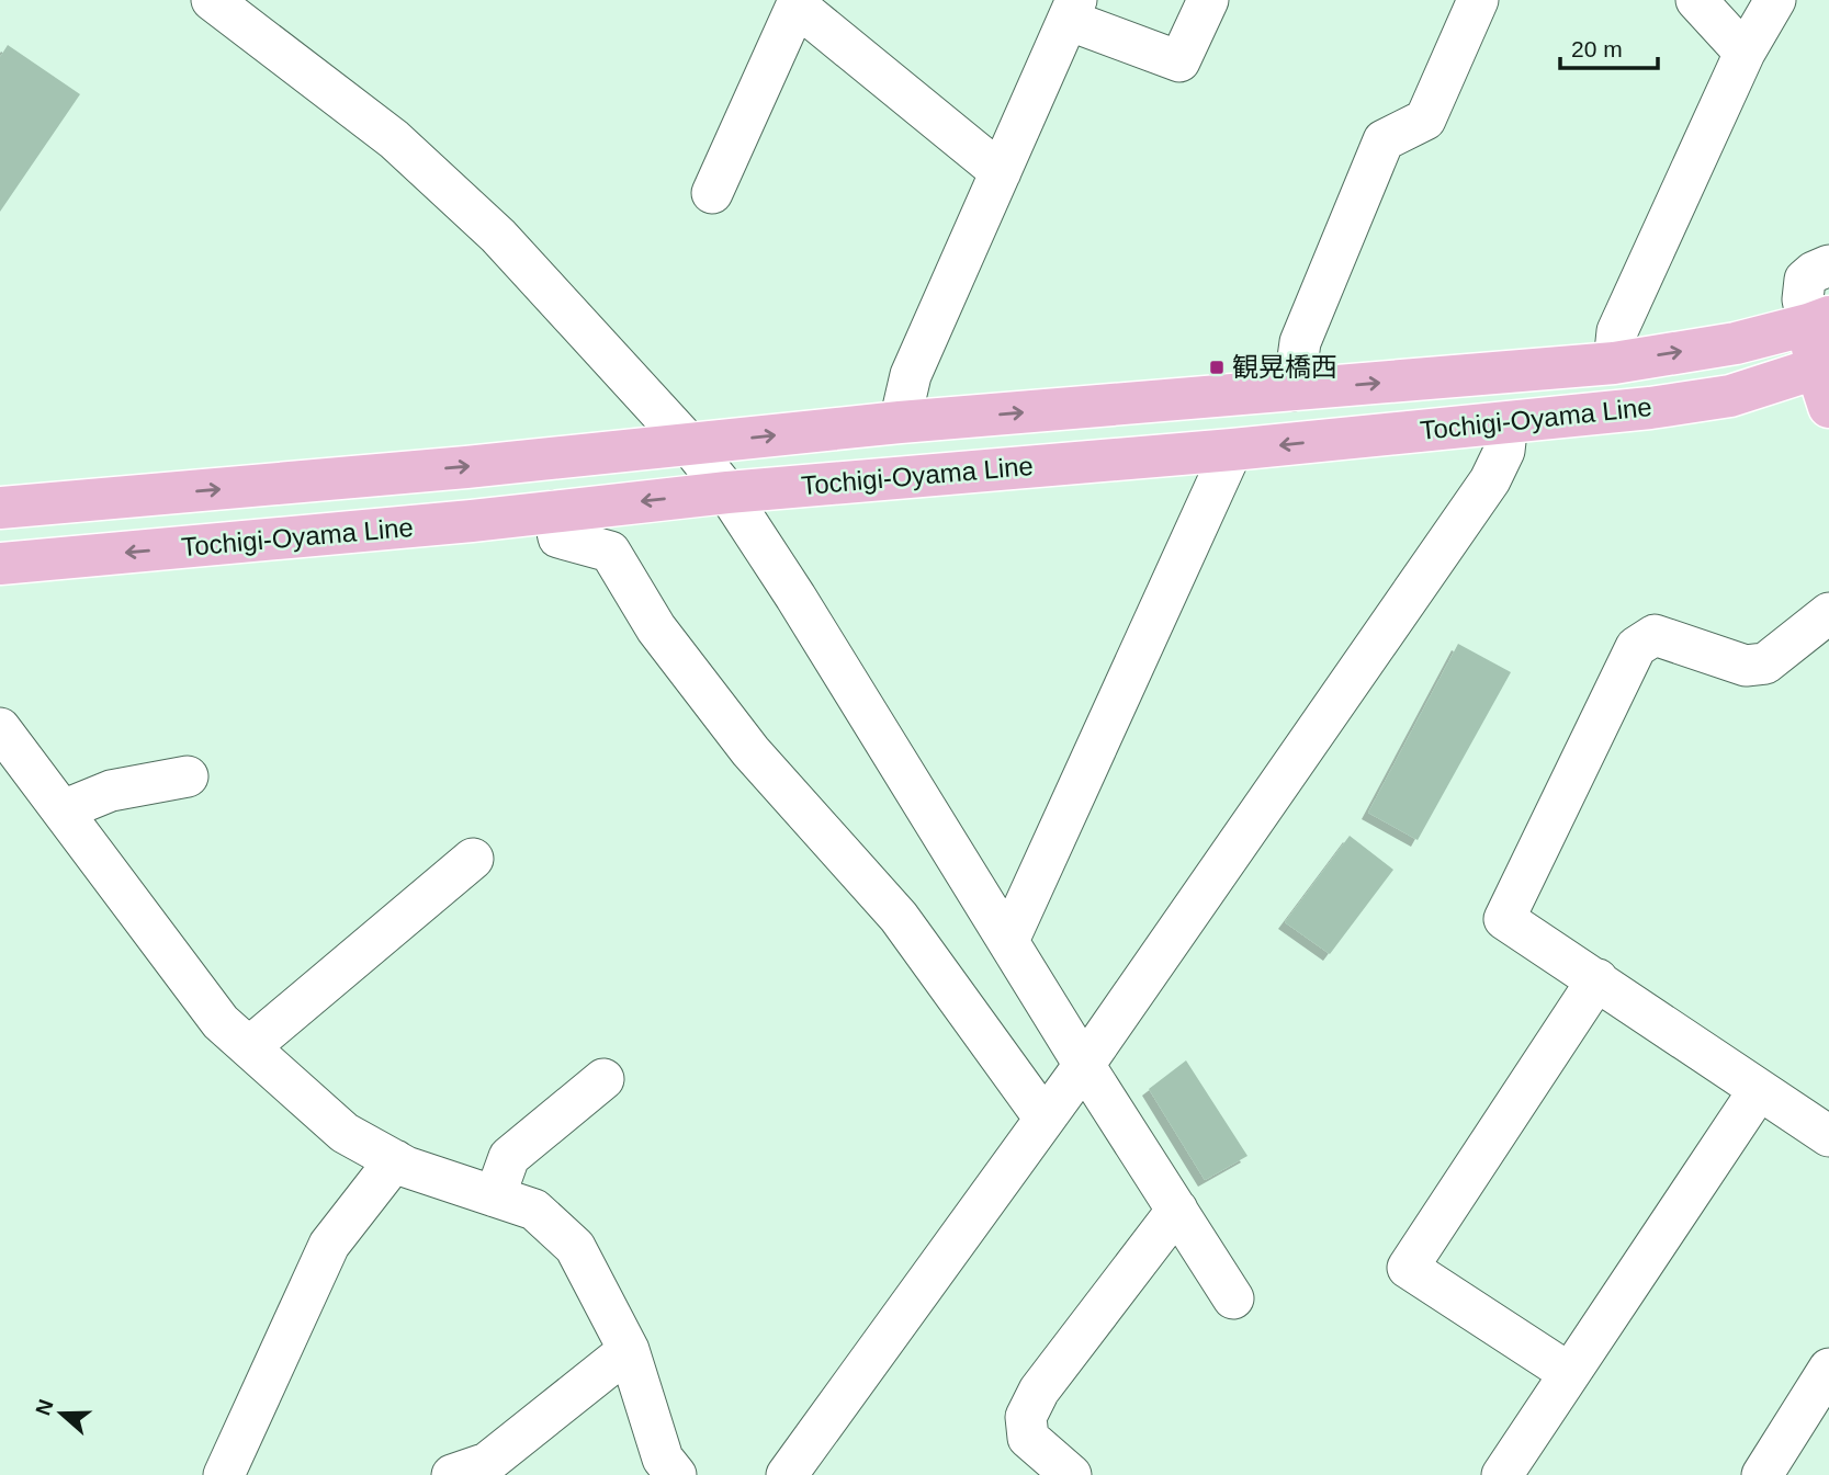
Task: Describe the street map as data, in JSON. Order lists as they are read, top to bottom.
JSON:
{
  "streets": {
    "main road": ["Tochigi-Oyama Line"]
  },
  "places": {
    "transit": ["観晃橋西"]
  },
  "scale_bar": "20 m",
  "north": "left"
}
